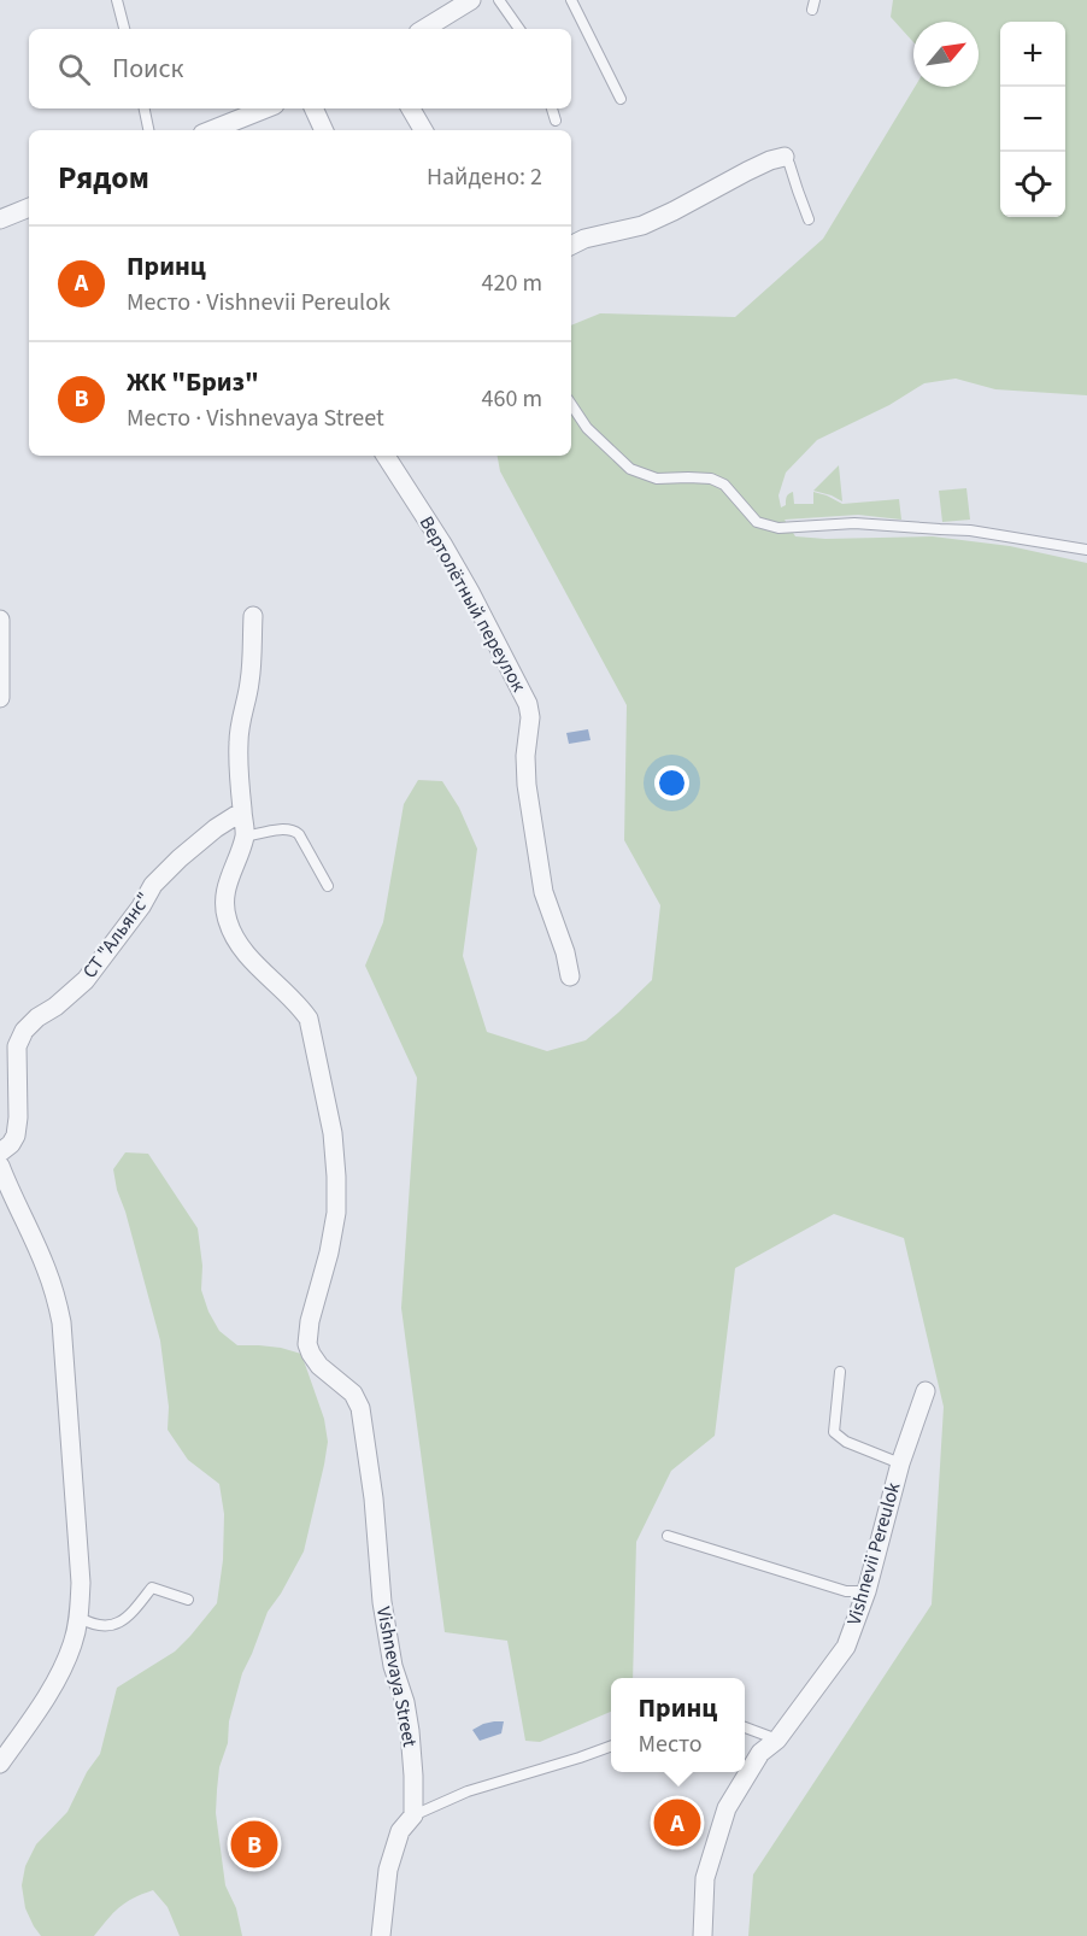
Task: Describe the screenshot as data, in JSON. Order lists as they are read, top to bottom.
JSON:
{
  "streets": {
    "street": [
      "Вертолётный переулок",
      "СТ \"Альянс\"",
      "Vishnevii Pereulok",
      "Vishnevaya Street"
    ]
  },
  "north": "top right",
  "page": {
    "map_buttons": ["+", "−"],
    "search": "Поиск",
    "heading": ["Рядом", "Найдено: 2"],
    "list": [
      {
        "mark": "A",
        "name": "Принц",
        "note": "Место · Vishnevii Pereulok",
        "value": "420 m"
      },
      {
        "mark": "B",
        "name": "ЖК \"Бриз\"",
        "note": "Место · Vishnevaya Street",
        "value": "460 m"
      }
    ],
    "popup": ["Принц", "Место"],
    "pins": ["A", "B"]
  }
}
